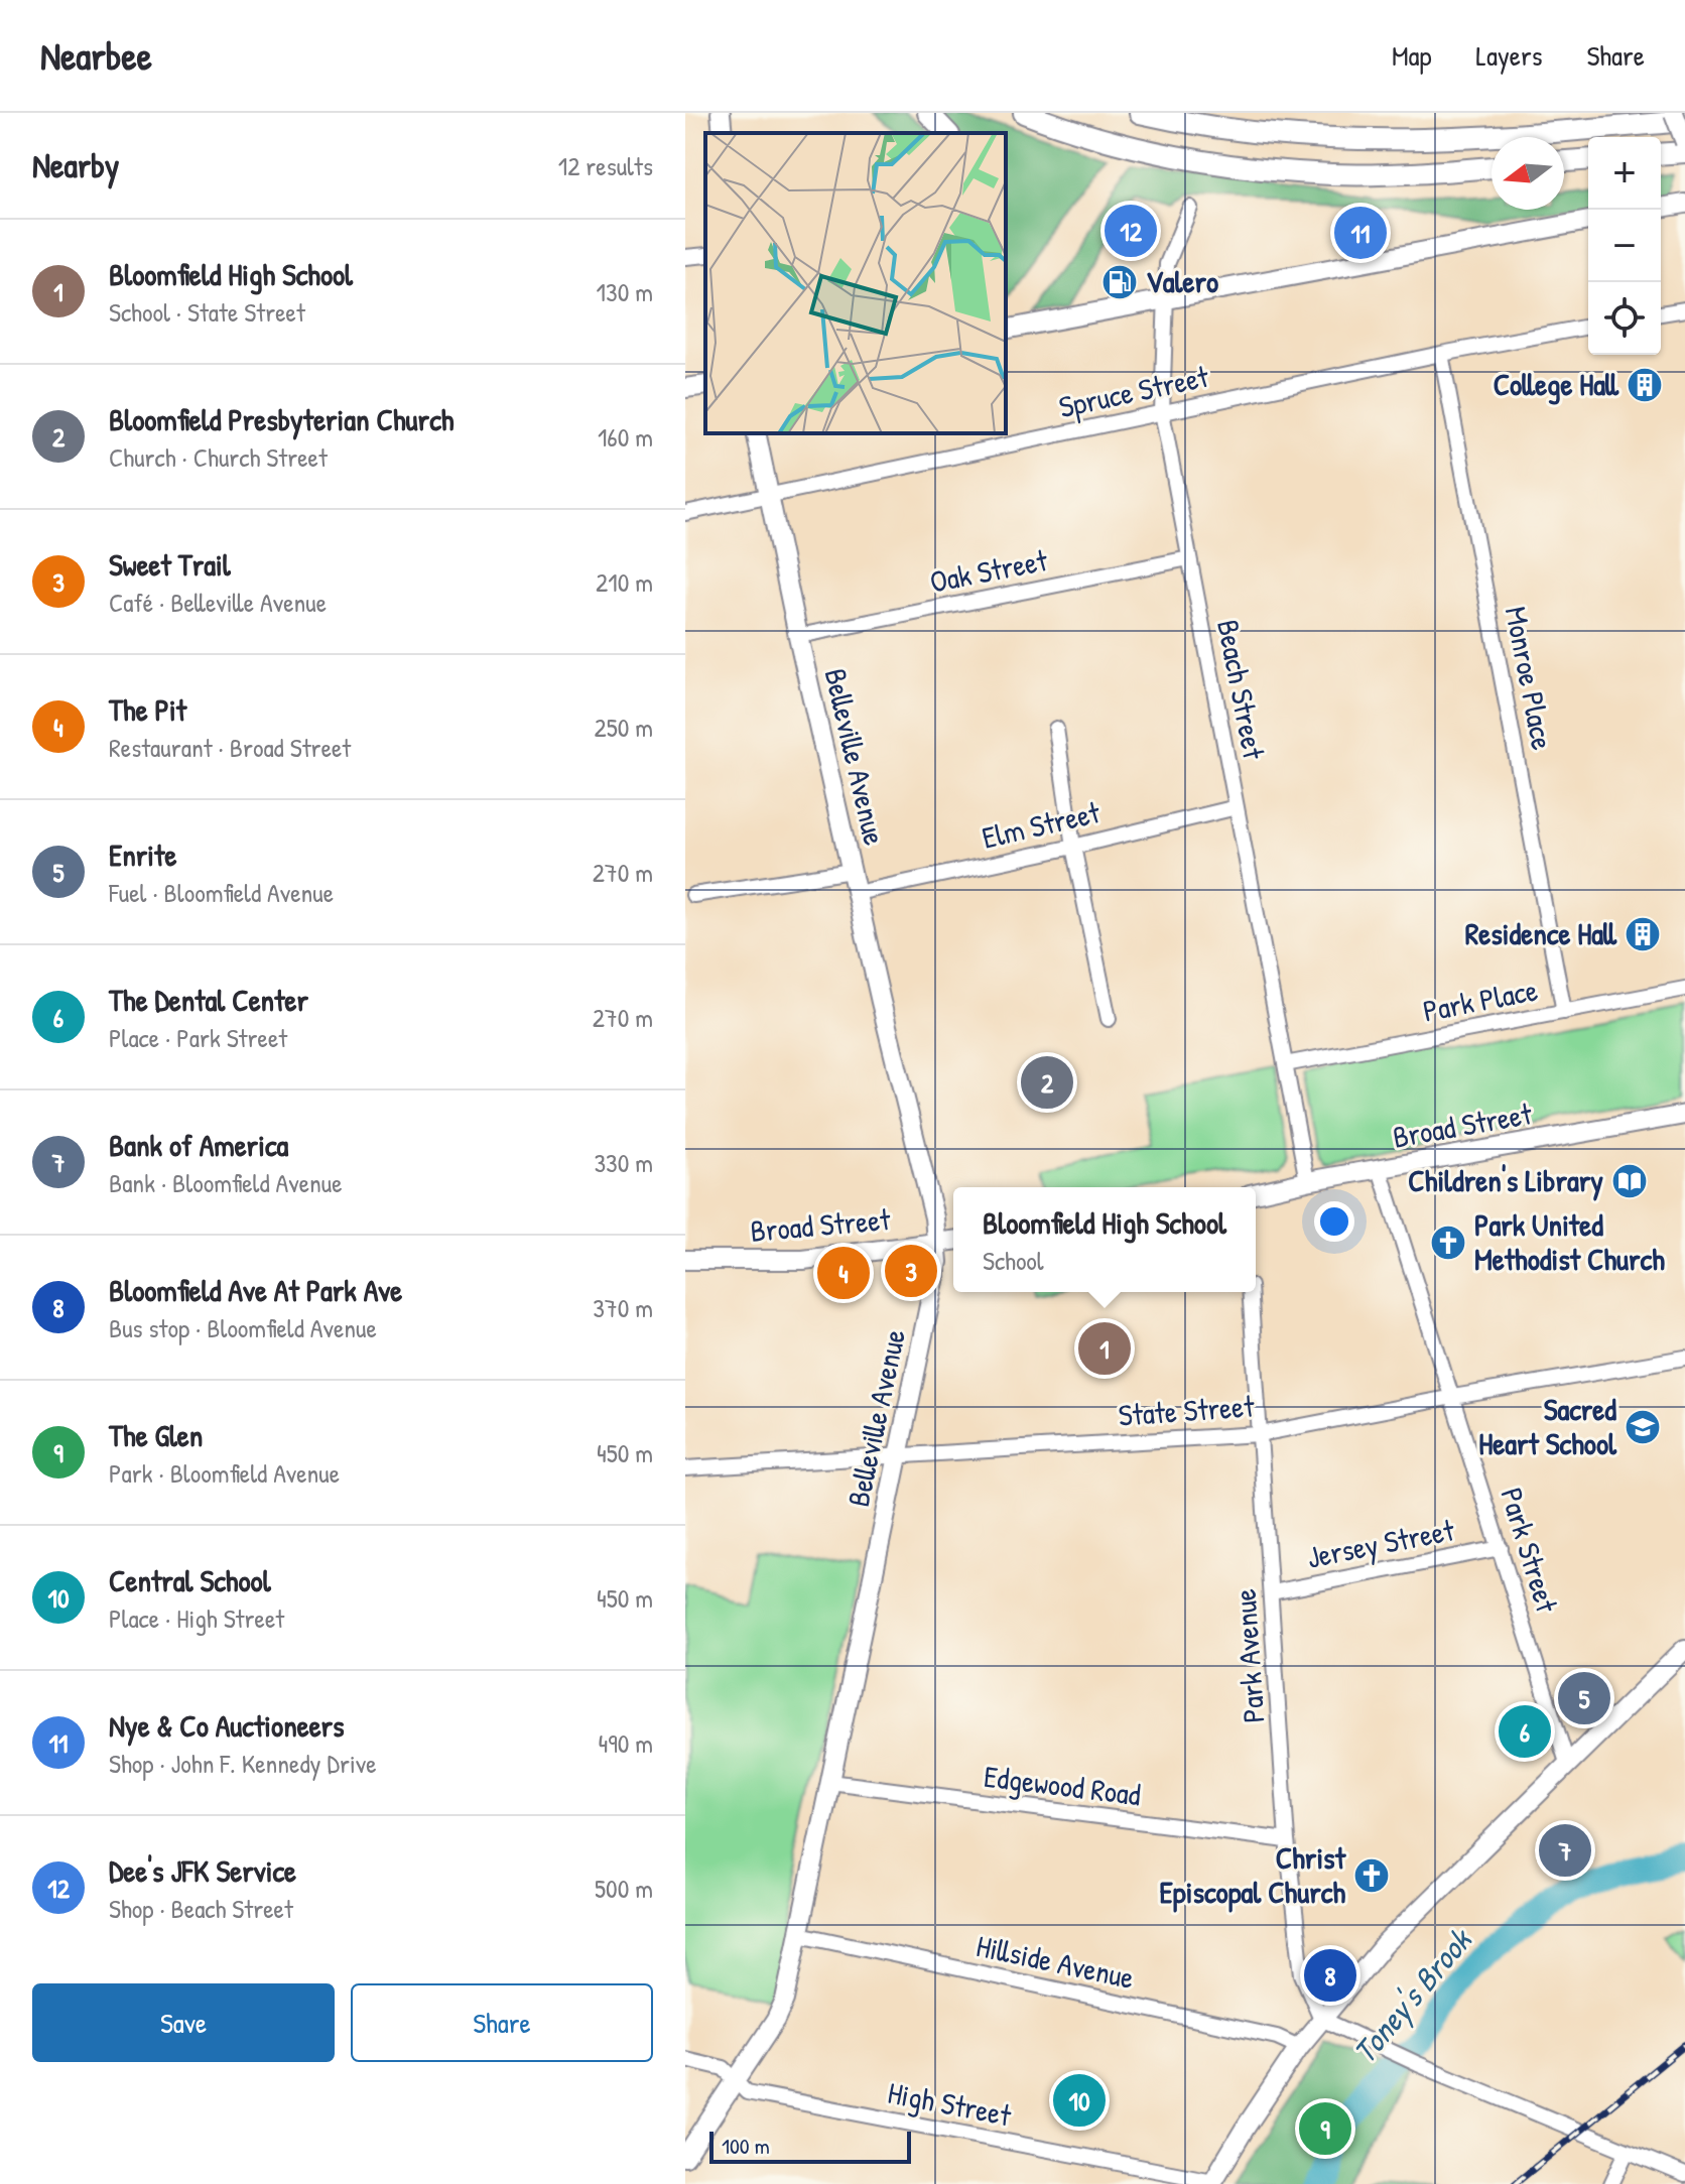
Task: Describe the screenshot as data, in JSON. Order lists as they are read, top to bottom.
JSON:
{
  "streets": {
    "main road": ["Belleville Avenue", "Broad Street"],
    "street": [
      "Spruce Street",
      "Oak Street",
      "Monroe Place",
      "Beach Street",
      "Elm Street",
      "Park Place",
      "State Street",
      "Jersey Street",
      "Park Street",
      "Park Avenue",
      "Edgewood Road",
      "Hillside Avenue",
      "High Street"
    ]
  },
  "crossings": [
    ["Spruce Street", "Monroe Place"],
    ["Spruce Street", "Beach Street"],
    ["Spruce Street", "Belleville Avenue"],
    ["Oak Street", "Beach Street"],
    ["Oak Street", "Belleville Avenue"],
    ["Monroe Place", "Park Place"],
    ["Beach Street", "Elm Street"],
    ["Beach Street", "Park Place"],
    ["Beach Street", "Broad Street"],
    ["Belleville Avenue", "Elm Street"],
    ["Belleville Avenue", "Broad Street"],
    ["Belleville Avenue", "State Street"],
    ["Belleville Avenue", "Edgewood Road"],
    ["Belleville Avenue", "Hillside Avenue"],
    ["Belleville Avenue", "High Street"],
    ["Broad Street", "Park Street"],
    ["State Street", "Park Street"],
    ["State Street", "Park Avenue"],
    ["Jersey Street", "Park Street"],
    ["Jersey Street", "Park Avenue"],
    ["Park Avenue", "Edgewood Road"]
  ],
  "water": ["Toney's Brook"],
  "places": {
    "fuel station": ["Valero"],
    "building": ["College Hall", "Residence Hall"],
    "library": ["Children's Library"],
    "church": ["Park United Methodist Church", "Christ Episcopal Church"],
    "school or university": ["Sacred Heart School"]
  },
  "scale_bar": "100 m",
  "north": "left",
  "page": {
    "header": "Nearbee",
    "nav": ["Map", "Layers", "Share"],
    "heading": ["Nearby", "12 results"],
    "map_buttons": ["+", "−"],
    "pins": [
      "12",
      "11",
      "2",
      "3",
      "4",
      "1",
      "5",
      "6",
      "7",
      "8",
      "10",
      "9"
    ],
    "list": [
      {
        "mark": "1",
        "name": "Bloomfield High School",
        "note": "School · State Street",
        "value": "130 m"
      },
      {
        "mark": "2",
        "name": "Bloomfield Presbyterian Church",
        "note": "Church · Church Street",
        "value": "160 m"
      },
      {
        "mark": "3",
        "name": "Sweet Trail",
        "note": "Café · Belleville Avenue",
        "value": "210 m"
      },
      {
        "mark": "4",
        "name": "The Pit",
        "note": "Restaurant · Broad Street",
        "value": "250 m"
      },
      {
        "mark": "5",
        "name": "Enrite",
        "note": "Fuel · Bloomfield Avenue",
        "value": "270 m"
      },
      {
        "mark": "6",
        "name": "The Dental Center",
        "note": "Place · Park Street",
        "value": "270 m"
      },
      {
        "mark": "7",
        "name": "Bank of America",
        "note": "Bank · Bloomfield Avenue",
        "value": "330 m"
      },
      {
        "mark": "8",
        "name": "Bloomfield Ave At Park Ave",
        "note": "Bus stop · Bloomfield Avenue",
        "value": "370 m"
      },
      {
        "mark": "9",
        "name": "The Glen",
        "note": "Park · Bloomfield Avenue",
        "value": "450 m"
      },
      {
        "mark": "10",
        "name": "Central School",
        "note": "Place · High Street",
        "value": "450 m"
      },
      {
        "mark": "11",
        "name": "Nye & Co Auctioneers",
        "note": "Shop · John F. Kennedy Drive",
        "value": "490 m"
      },
      {
        "mark": "12",
        "name": "Dee's JFK Service",
        "note": "Shop · Beach Street",
        "value": "500 m"
      }
    ],
    "popup": ["Bloomfield High School", "School"],
    "buttons": ["Save", "Share"],
    "scale": "100 m"
  }
}
